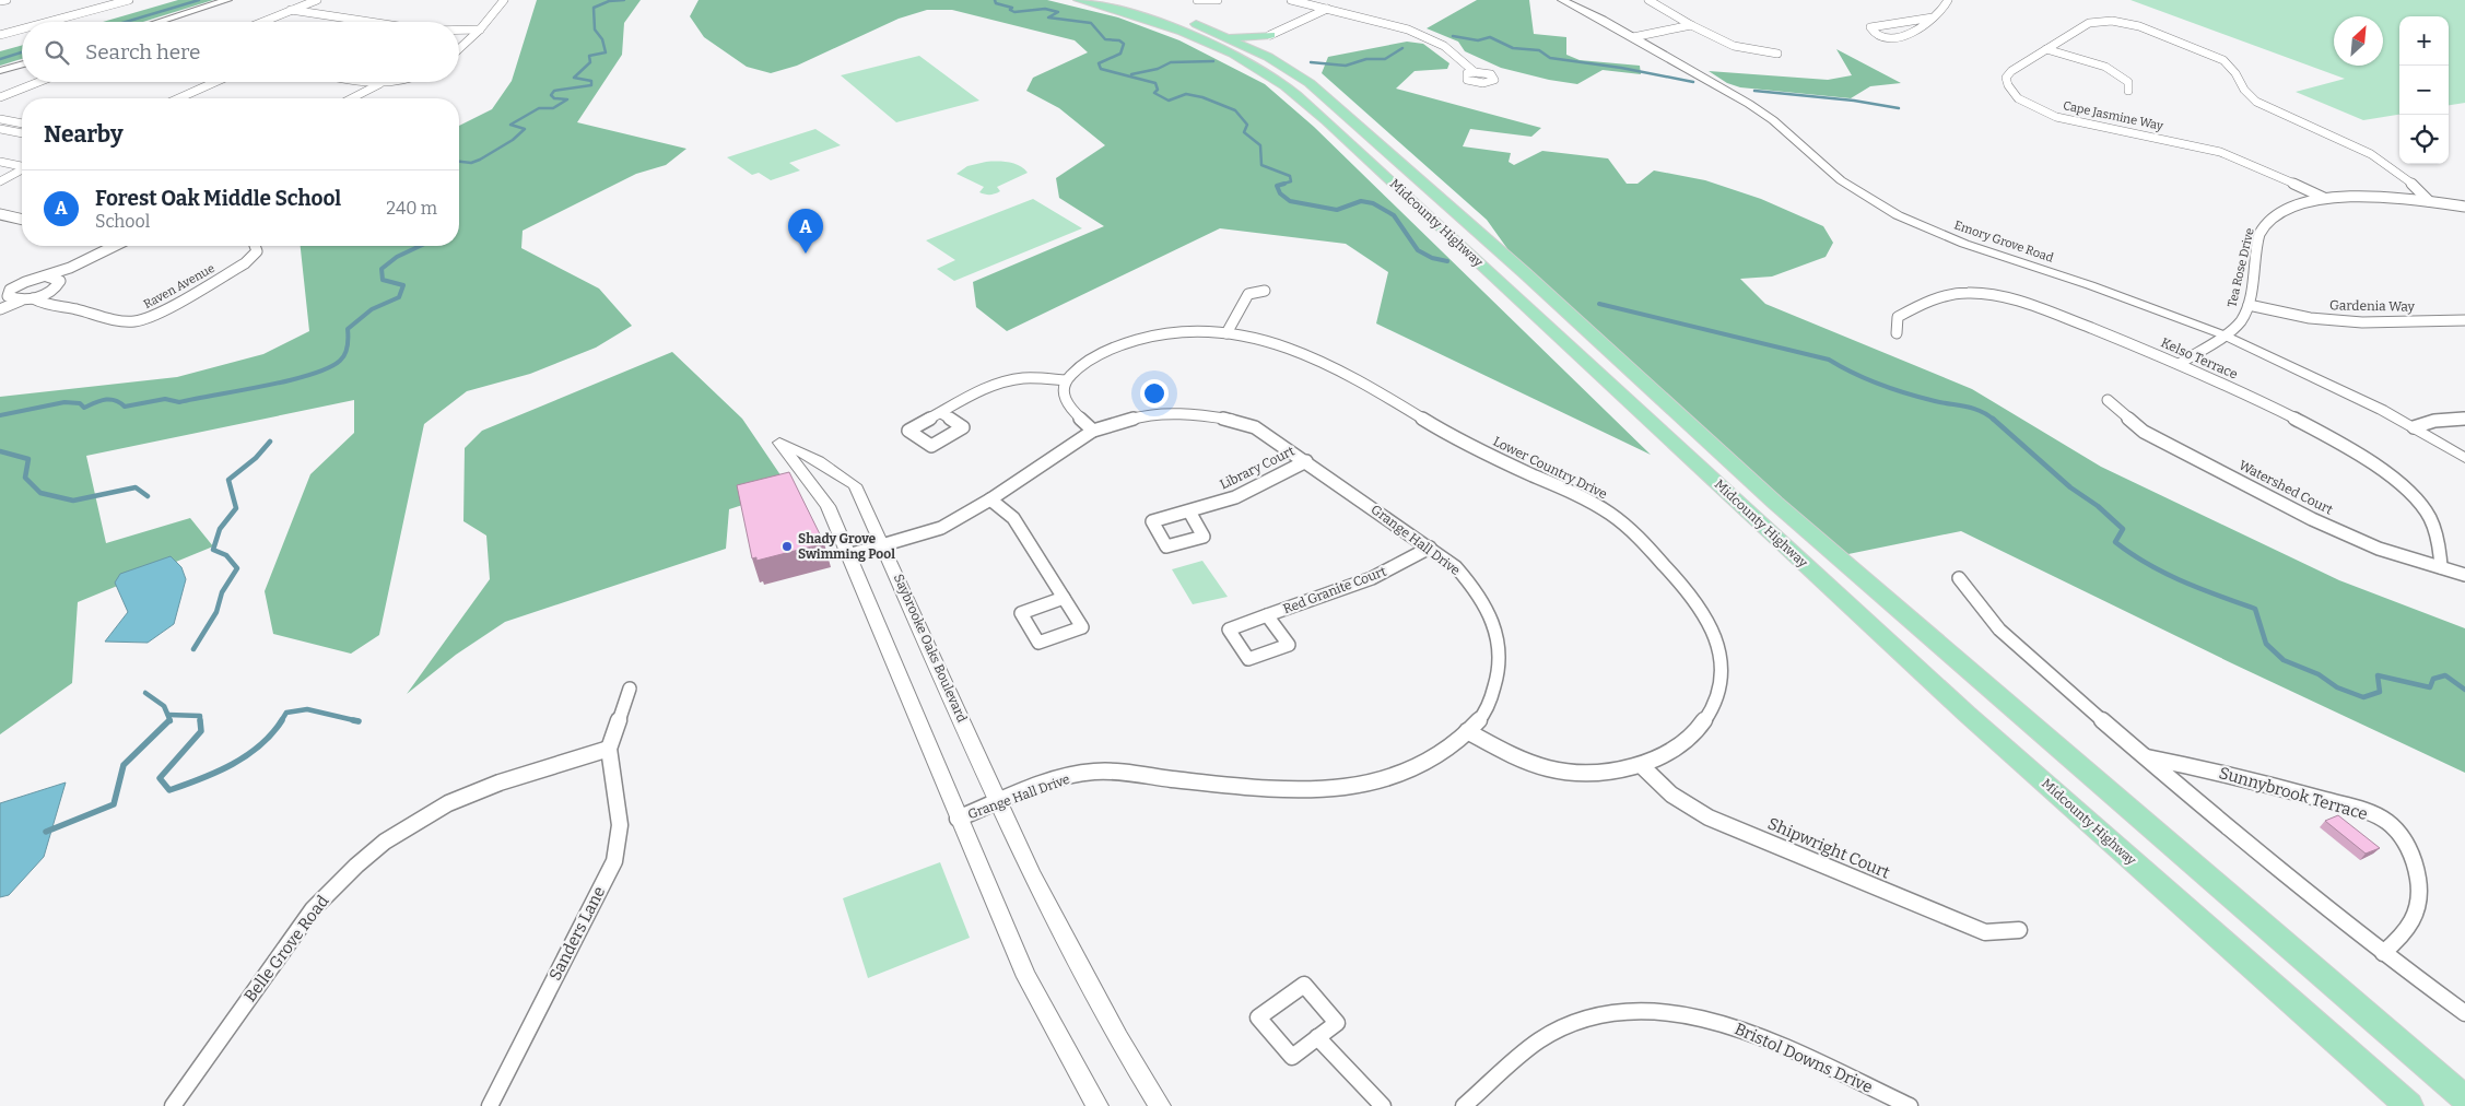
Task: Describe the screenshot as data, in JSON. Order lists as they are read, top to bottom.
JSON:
{
  "streets": {
    "main road": ["Midcounty Highway"],
    "street": [
      "Cape Jasmine Way",
      "Emory Grove Road",
      "Tea Rose Drive",
      "Raven Avenue",
      "Gardenia Way",
      "Kelso Terrace",
      "Library Court",
      "Lower Country Drive",
      "Watershed Court",
      "Grange Hall Drive",
      "Red Granite Court",
      "Saybrooke Oaks Boulevard",
      "Sunnybrook Terrace",
      "Shipwright Court",
      "Sanders Lane",
      "Belle Grove Road",
      "Bristol Downs Drive"
    ]
  },
  "crossings": [
    ["Cape Jasmine Way", "Tea Rose Drive"],
    ["Emory Grove Road", "Tea Rose Drive"],
    ["Tea Rose Drive", "Gardenia Way"],
    ["Tea Rose Drive", "Kelso Terrace"],
    ["Kelso Terrace", "Watershed Court"],
    ["Library Court", "Grange Hall Drive"],
    ["Lower Country Drive", "Grange Hall Drive"],
    ["Lower Country Drive", "Shipwright Court"],
    ["Grange Hall Drive", "Red Granite Court"],
    ["Grange Hall Drive", "Saybrooke Oaks Boulevard"],
    ["Sanders Lane", "Belle Grove Road"]
  ],
  "places": ["Shady Grove Swimming Pool"],
  "north": "top right",
  "page": {
    "map_buttons": ["+", "−"],
    "search": "Search here",
    "heading": "Nearby",
    "list": [
      {
        "mark": "A",
        "name": "Forest Oak Middle School",
        "note": "School",
        "value": "240 m"
      }
    ],
    "pins": "A"
  }
}
